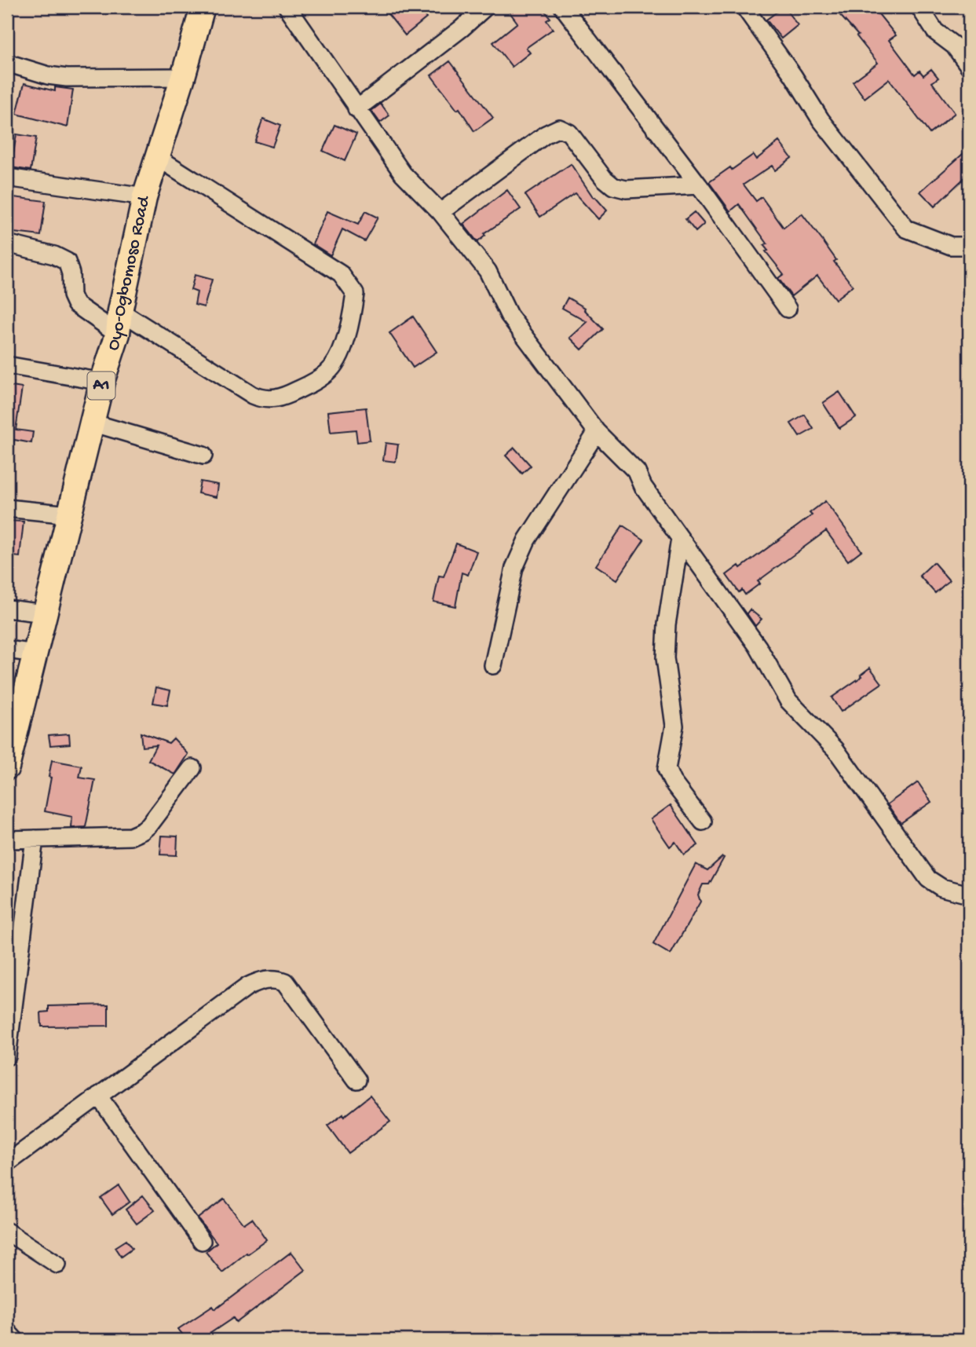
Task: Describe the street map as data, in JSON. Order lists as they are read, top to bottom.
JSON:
{
  "streets": {
    "highway": ["Oyo-Ogbomoso Road", "A1"]
  }
}
